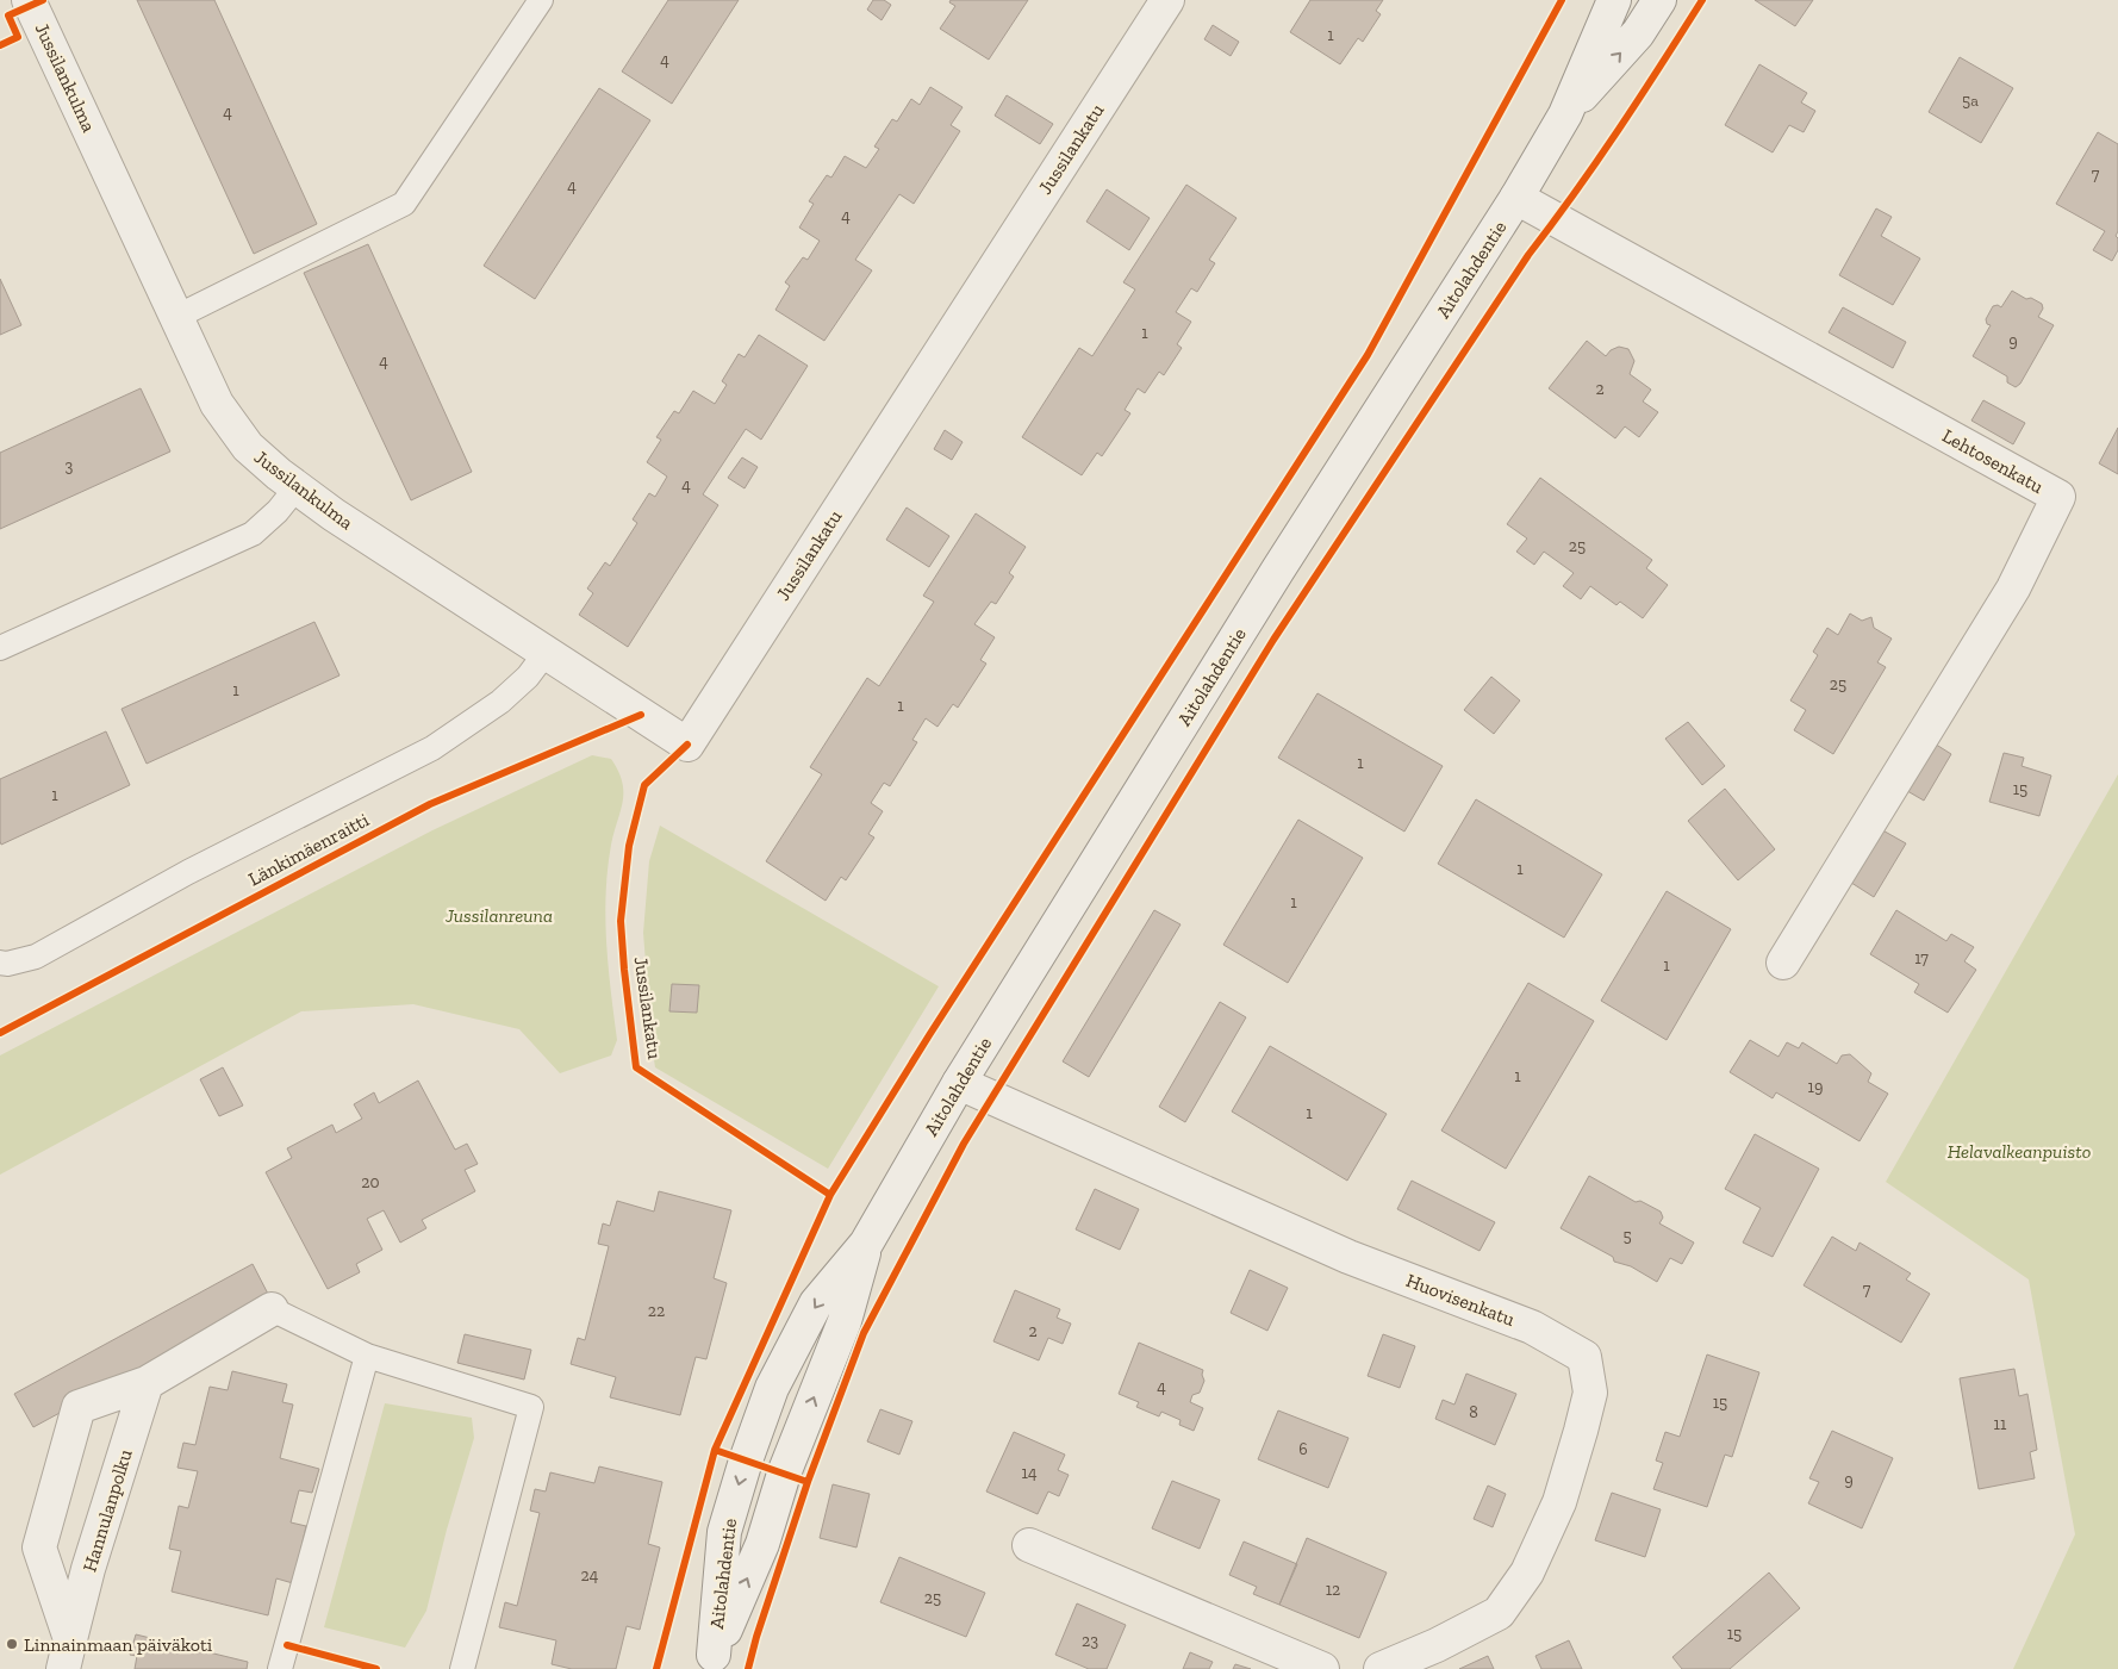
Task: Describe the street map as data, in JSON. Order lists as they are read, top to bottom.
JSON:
{
  "streets": {
    "street": [
      "Jussilankulma",
      "Jussilankatu",
      "Aitolahdentie",
      "Lehtosenkatu",
      "Huovisenkatu",
      "Hannulanpolku"
    ],
    "cycle path": ["Länkimäenraitti"]
  },
  "crossings": [
    ["Jussilankulma", "Jussilankatu"],
    ["Aitolahdentie", "Lehtosenkatu"],
    ["Aitolahdentie", "Huovisenkatu"]
  ],
  "parks": ["Jussilanreuna", "Helavalkeanpuisto"],
  "places": ["Linnainmaan päiväkoti"],
  "house_numbers": [
    "1",
    "4",
    "5a",
    "4",
    "7",
    "4",
    "4",
    "1",
    "9",
    "4",
    "2",
    "3",
    "4",
    "25",
    "25",
    "1",
    "1",
    "1",
    "15",
    "1",
    "1",
    "1",
    "17",
    "1",
    "1",
    "19",
    "1",
    "20",
    "5",
    "7",
    "22",
    "2",
    "4",
    "15",
    "8",
    "11",
    "6",
    "14",
    "9",
    "24",
    "12",
    "25",
    "15",
    "23"
  ]
}
